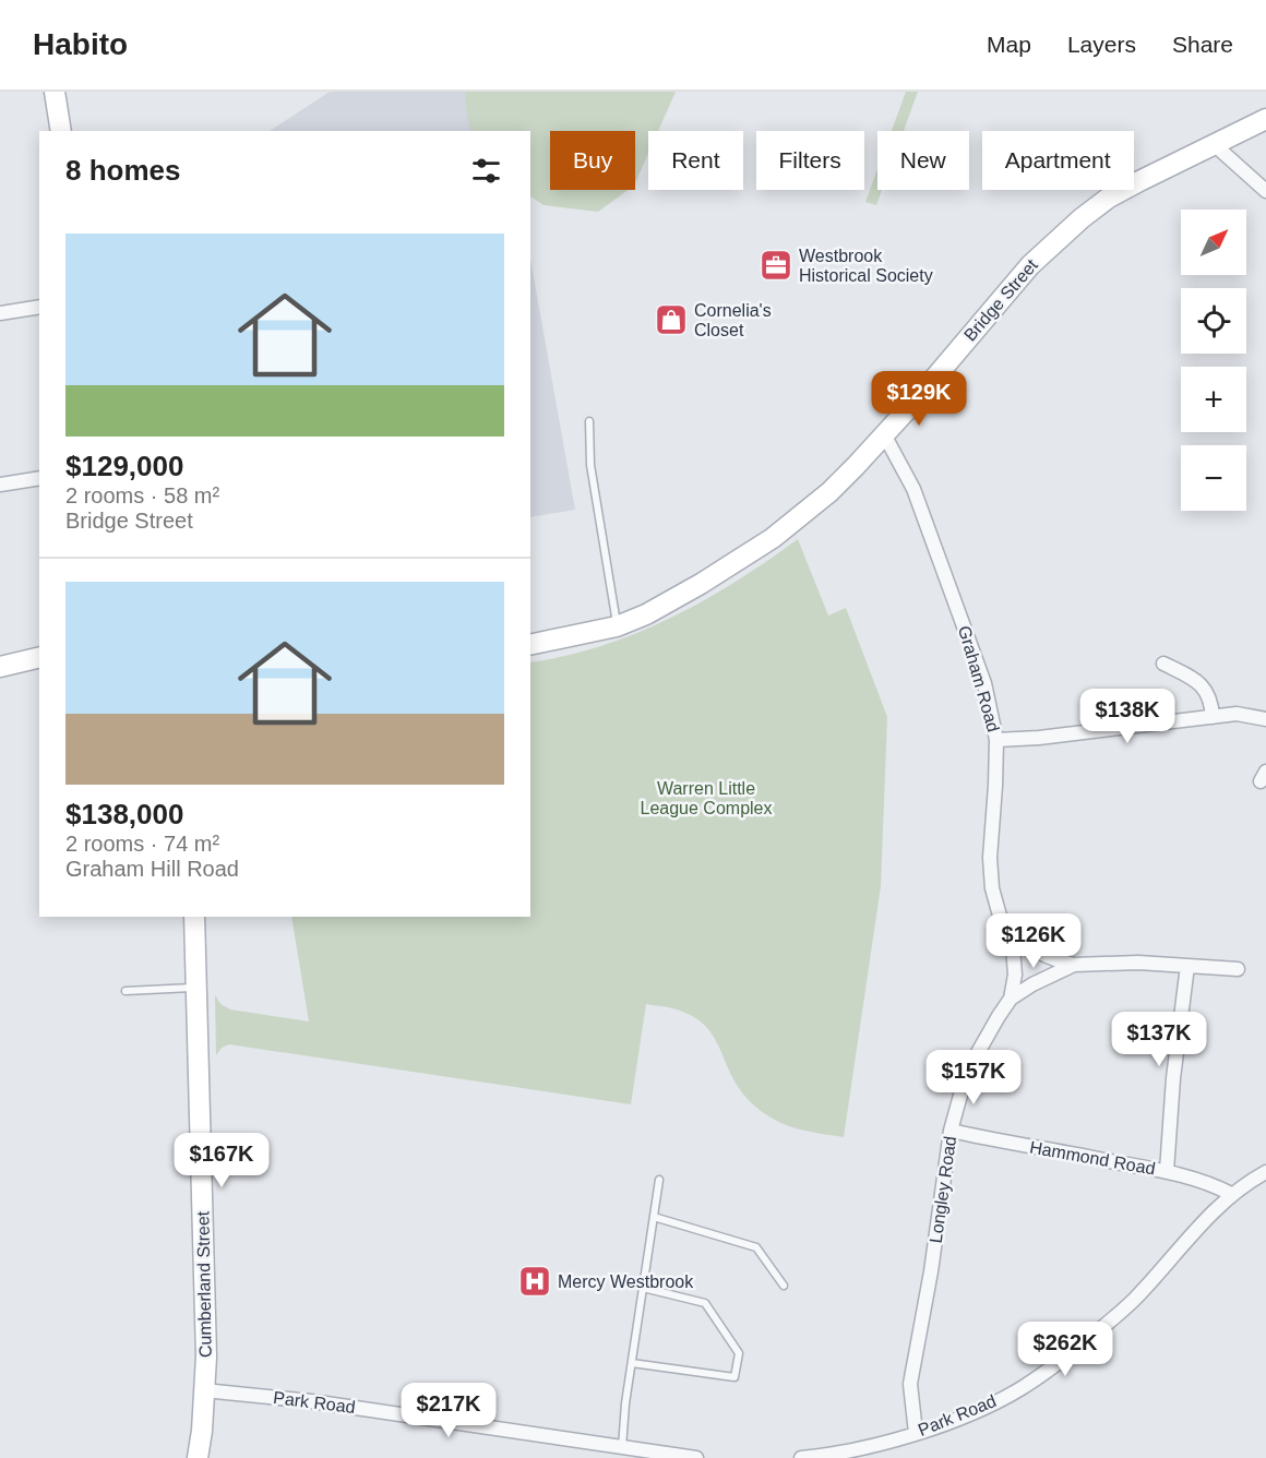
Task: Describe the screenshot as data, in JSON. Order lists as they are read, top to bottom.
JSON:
{
  "streets": {
    "street": [
      "Bridge Street",
      "Graham Road",
      "Hammond Road",
      "Longley Road",
      "Cumberland Street",
      "Park Road"
    ]
  },
  "crossings": [
    ["Bridge Street", "Graham Road"],
    ["Graham Road", "Longley Road"],
    ["Hammond Road", "Longley Road"],
    ["Hammond Road", "Park Road"],
    ["Longley Road", "Park Road"],
    ["Cumberland Street", "Park Road"]
  ],
  "parks": ["Warren Little League Complex"],
  "places": {
    "office": ["Westbrook Historical Society"],
    "shop": ["Cornelia's Closet"],
    "hospital": ["Mercy Westbrook"]
  },
  "north": "top right",
  "page": {
    "header": "Habito",
    "nav": ["Map", "Layers", "Share"],
    "chip": [
      "Buy",
      "Rent",
      "Filters",
      "New",
      "Apartment"
    ],
    "heading": "8 homes",
    "map_buttons": ["+", "−"],
    "list": [
      {
        "name": "$129,000",
        "note": "2 rooms · 58 m² · Bridge Street"
      },
      {
        "name": "$138,000",
        "note": "2 rooms · 74 m² · Graham Hill Road"
      }
    ],
    "price": [
      "$129K",
      "$138K",
      "$126K",
      "$137K",
      "$157K",
      "$167K",
      "$262K",
      "$217K"
    ]
  }
}
